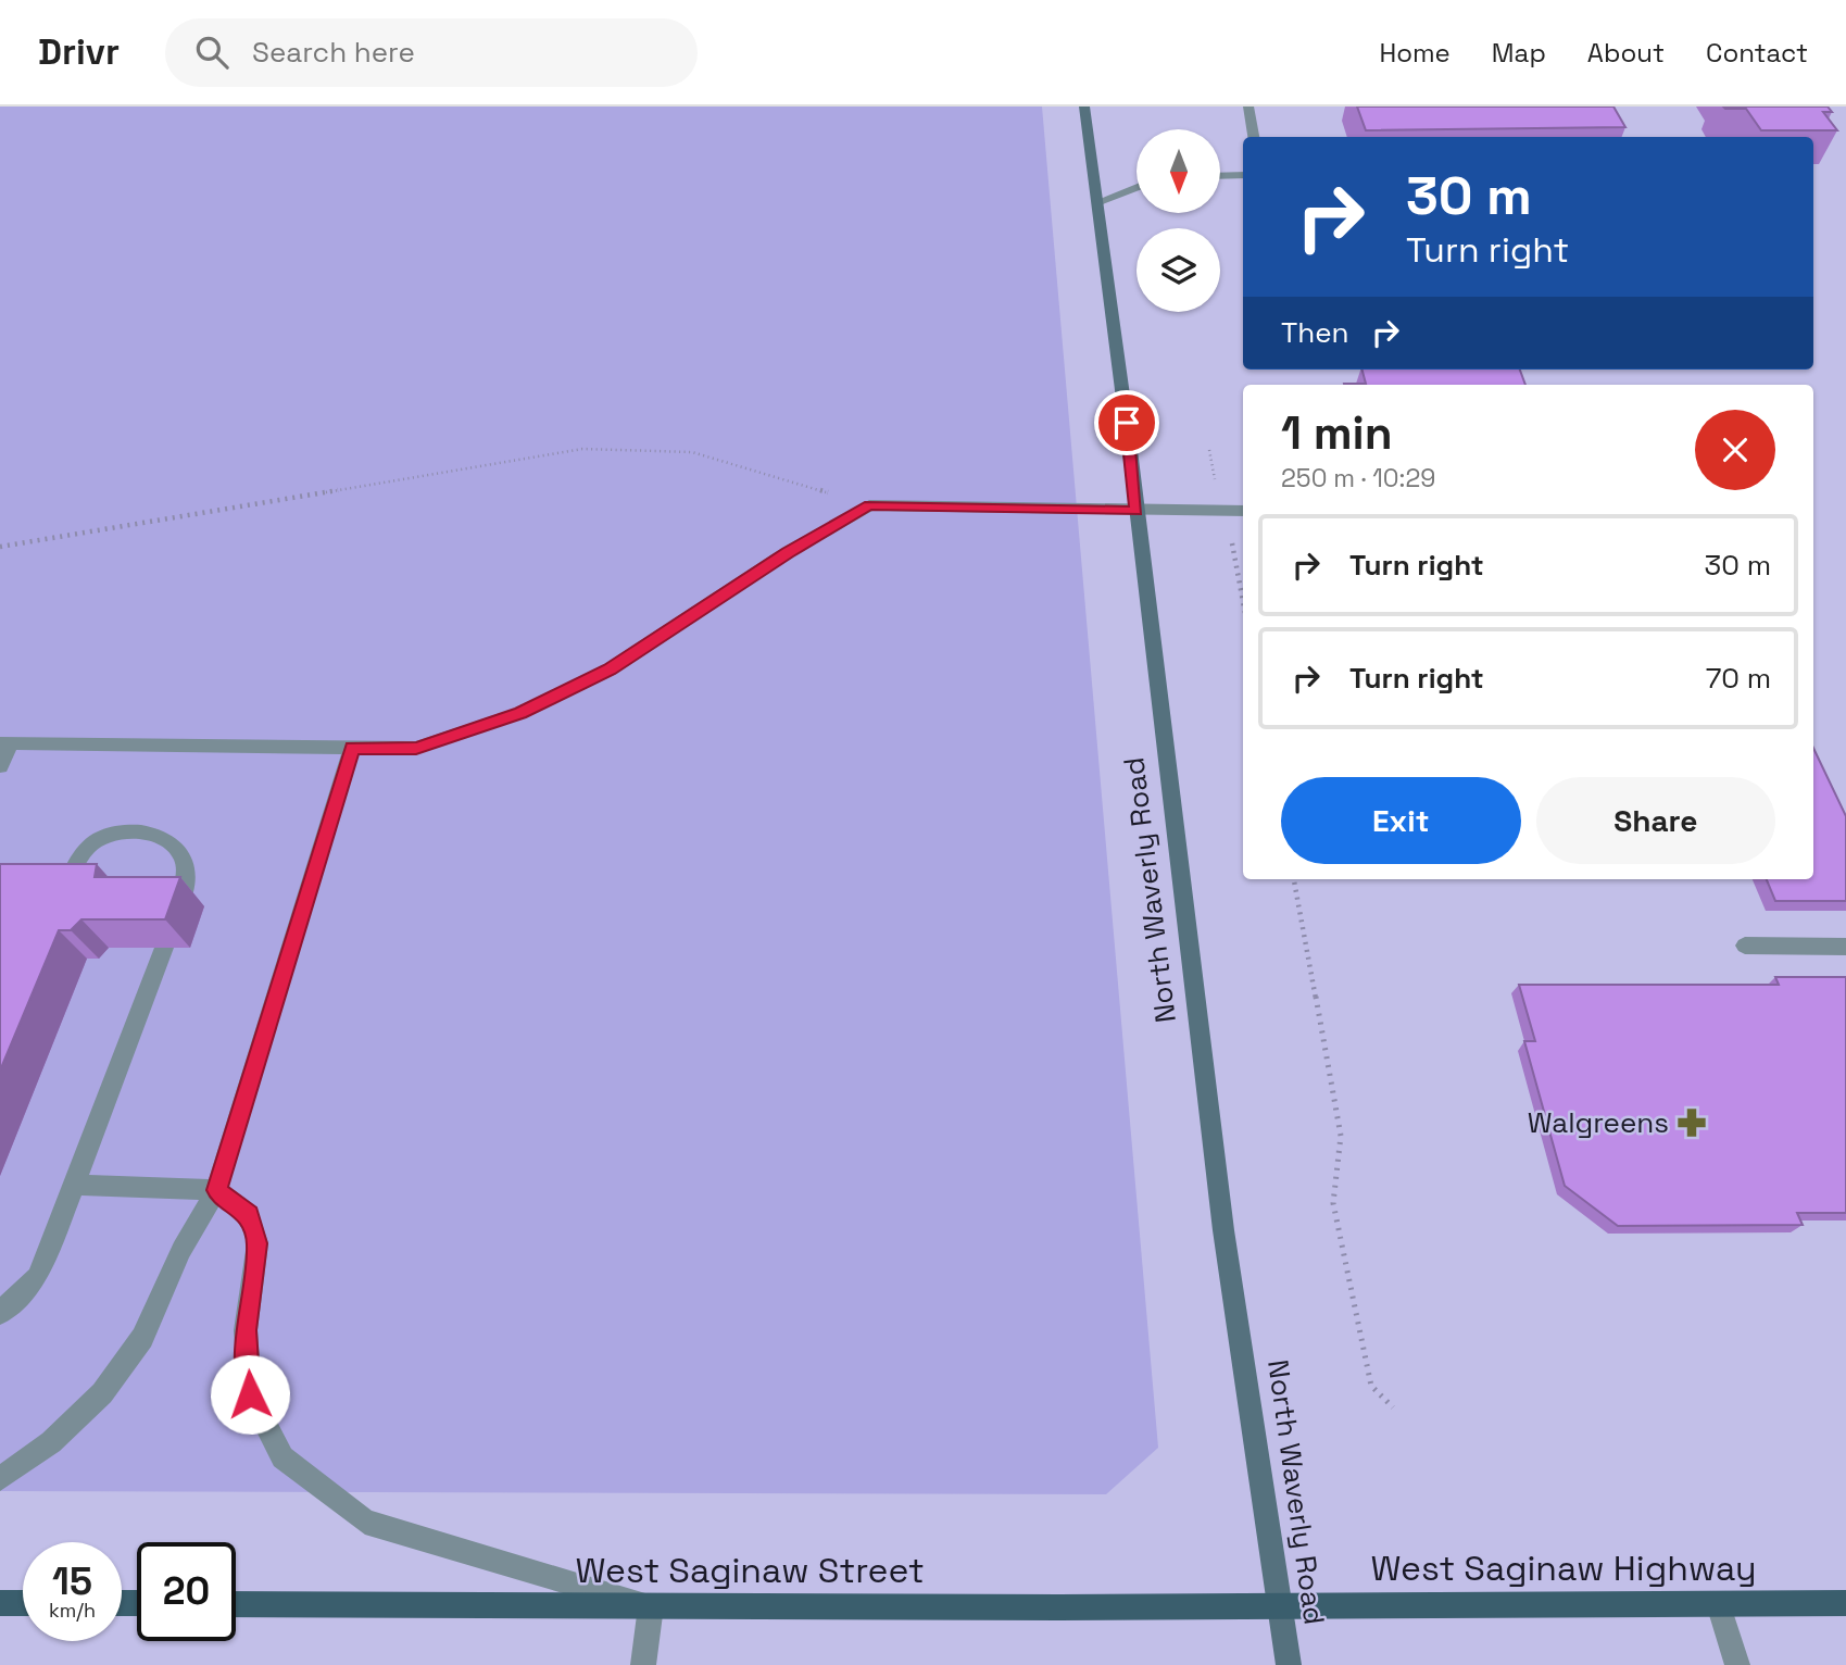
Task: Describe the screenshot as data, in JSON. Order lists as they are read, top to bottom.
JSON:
{
  "streets": {
    "main road": ["North Waverly Road", "West Saginaw Highway", "West Saginaw Street"]
  },
  "crossings": [
    ["North Waverly Road", "West Saginaw Highway"],
    ["North Waverly Road", "West Saginaw Street"],
    ["West Saginaw Highway", "West Saginaw Street"]
  ],
  "places": {
    "pharmacy": ["Walgreens"]
  },
  "north": "bottom",
  "page": {
    "header": "Drivr",
    "search": "Search here",
    "nav": [
      "Home",
      "Map",
      "About",
      "Contact"
    ],
    "turn": ["30 m", "Turn right"],
    "then": "Then",
    "heading": ["1 min", "250 m · 10:29"],
    "list": [
      {
        "name": "Turn right",
        "value": "30 m"
      },
      {
        "name": "Turn right",
        "value": "70 m"
      }
    ],
    "buttons": ["Exit", "Share"],
    "speed": "15 km/h",
    "limit": "20"
  }
}
